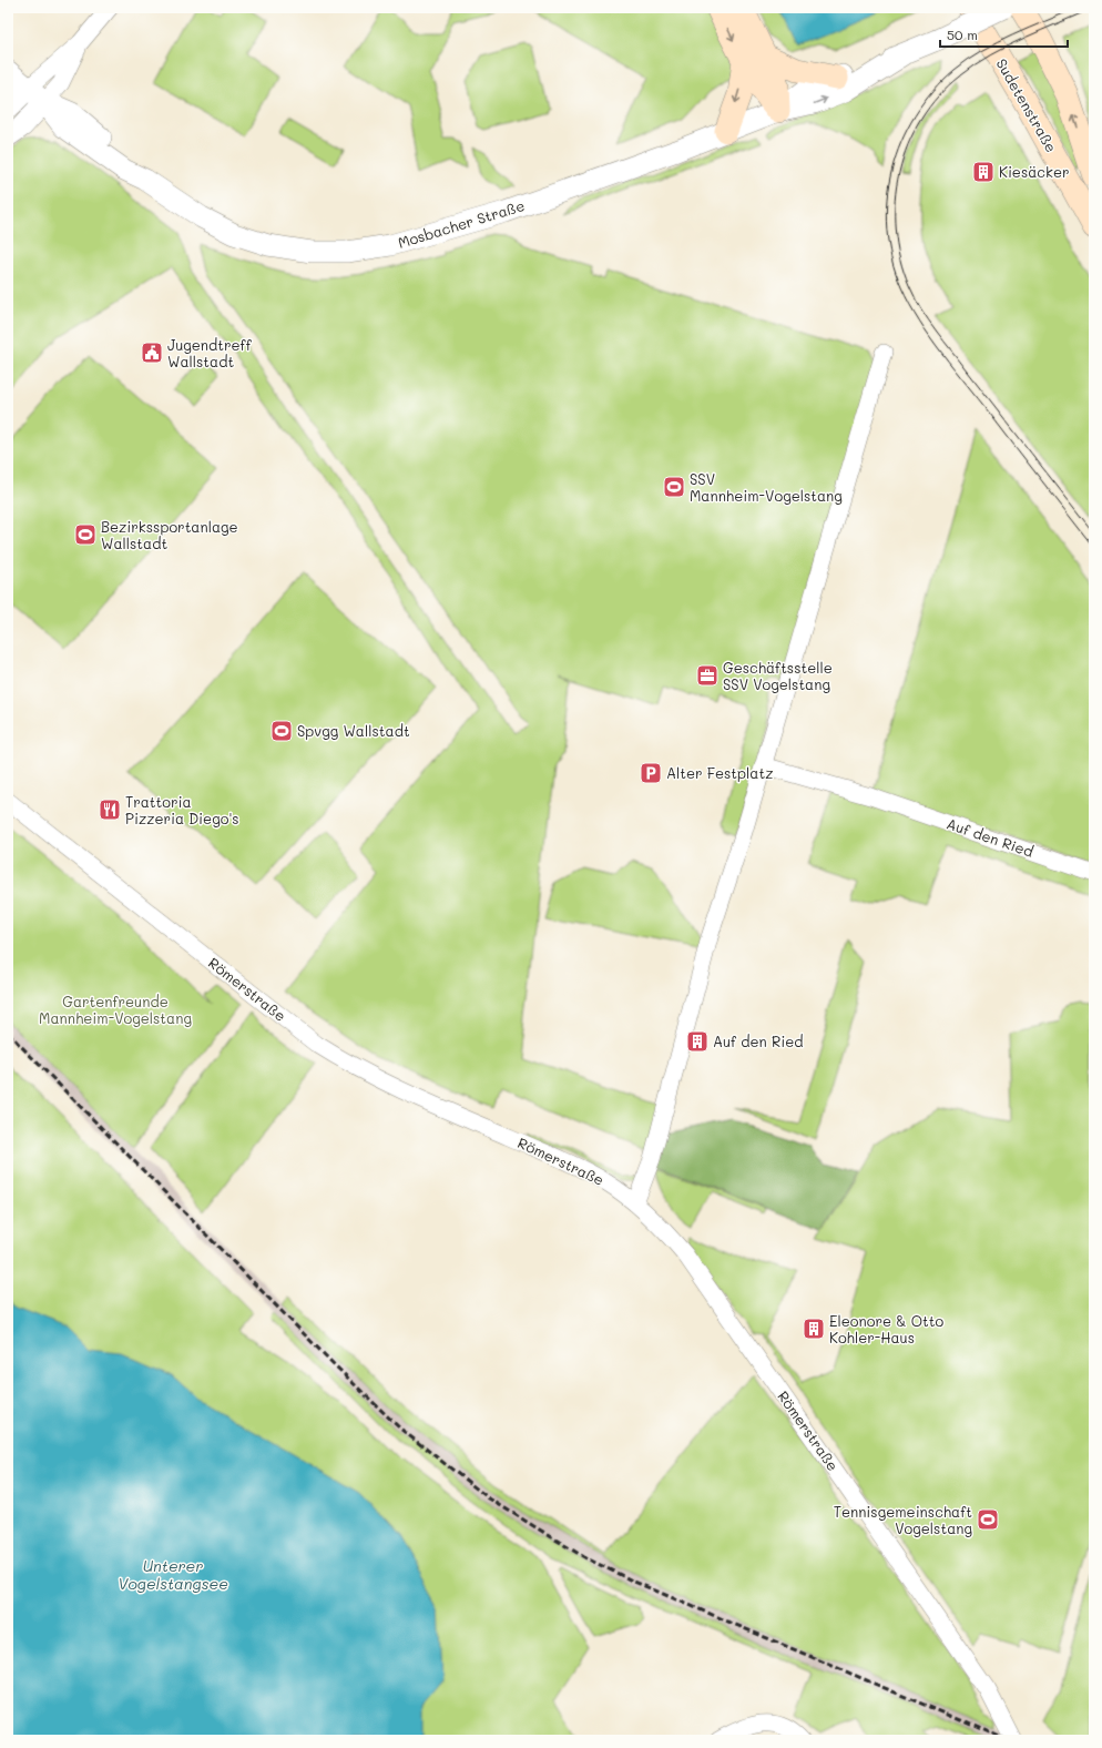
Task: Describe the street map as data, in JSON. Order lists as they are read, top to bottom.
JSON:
{
  "streets": {
    "main road": ["Sudetenstraße"],
    "street": ["Mosbacher Straße", "Auf den Ried", "Römerstraße"]
  },
  "water": ["Unterer Vogelstangsee"],
  "parks": ["Gartenfreunde Mannheim-Vogelstang"],
  "places": {
    "building": ["Kiesäcker", "Auf den Ried", "Eleonore & Otto Kohler-Haus"],
    "public building": ["Jugendtreff Wallstadt"],
    "sports": [
      "SSV Mannheim-Vogelstang",
      "Bezirkssportanlage Wallstadt",
      "Spvgg Wallstadt",
      "Tennisgemeinschaft Vogelstang"
    ],
    "office": ["Geschäftsstelle SSV Vogelstang"],
    "parking": ["Alter Festplatz"],
    "restaurant": ["Trattoria Pizzeria Diego's"]
  },
  "scale_bar": "50 m"
}
